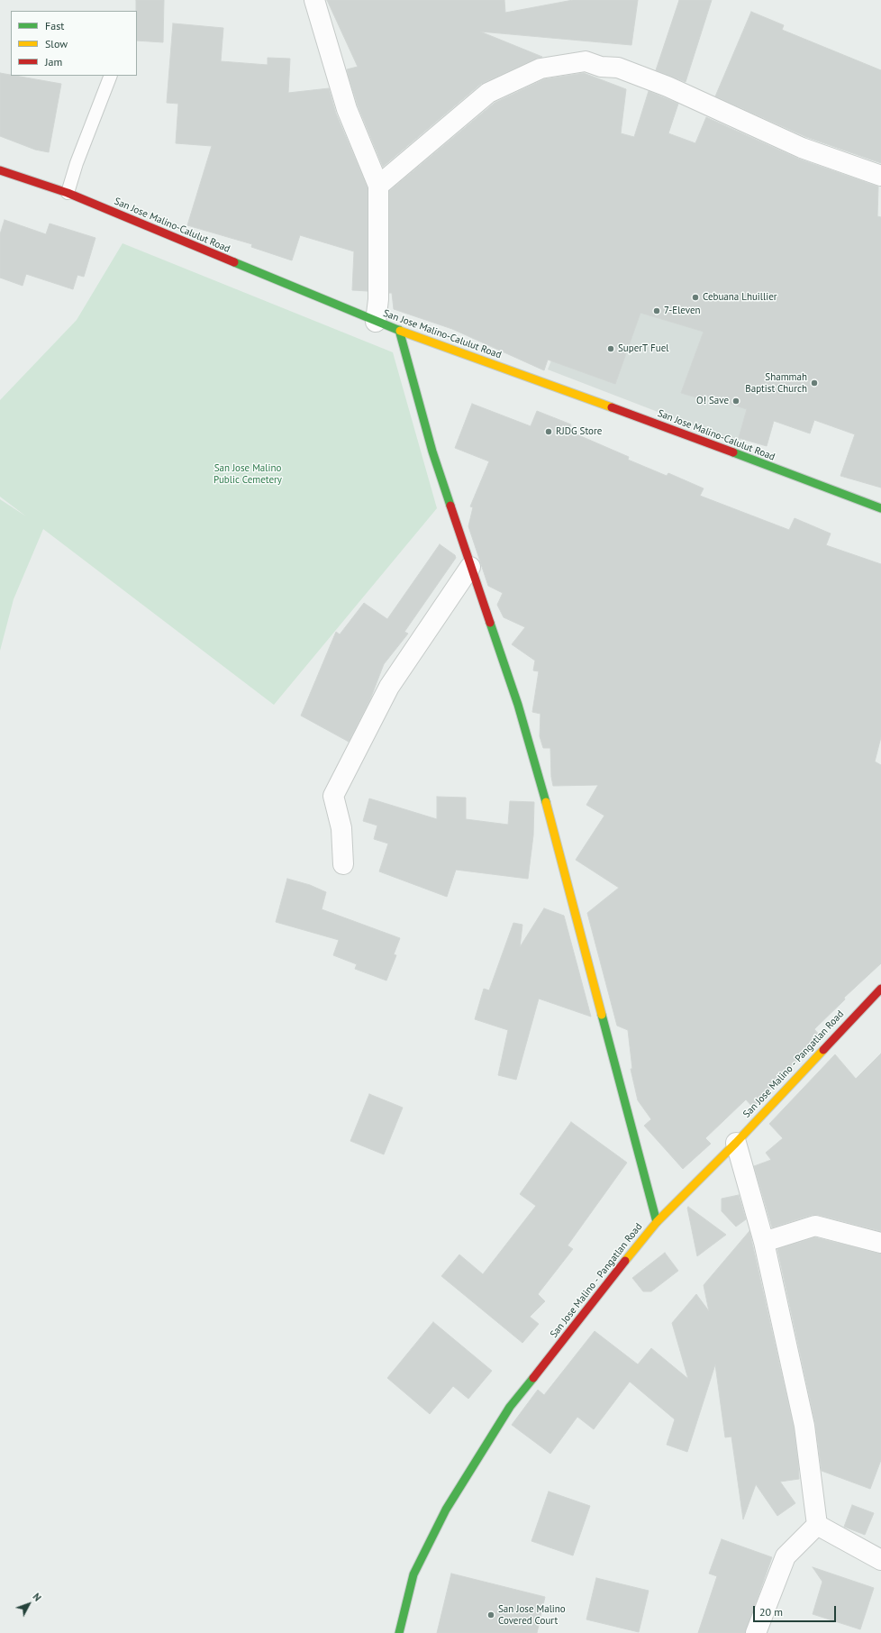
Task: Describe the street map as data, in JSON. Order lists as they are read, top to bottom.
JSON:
{
  "streets": {
    "street": ["San Jose Malino-Calulut Road", "San Jose Malino - Pangatlan Road"]
  },
  "parks": ["San Jose Malino Public Cemetery"],
  "places": [
    "Cebuana Lhuillier",
    "7-Eleven",
    "SuperT Fuel",
    "Shammah Baptist Church",
    "O! Save",
    "RJDG Store",
    "San Jose Malino Covered Court"
  ],
  "legend": ["Fast", "Slow", "Jam"],
  "scale_bar": "20 m",
  "north": "top right"
}
